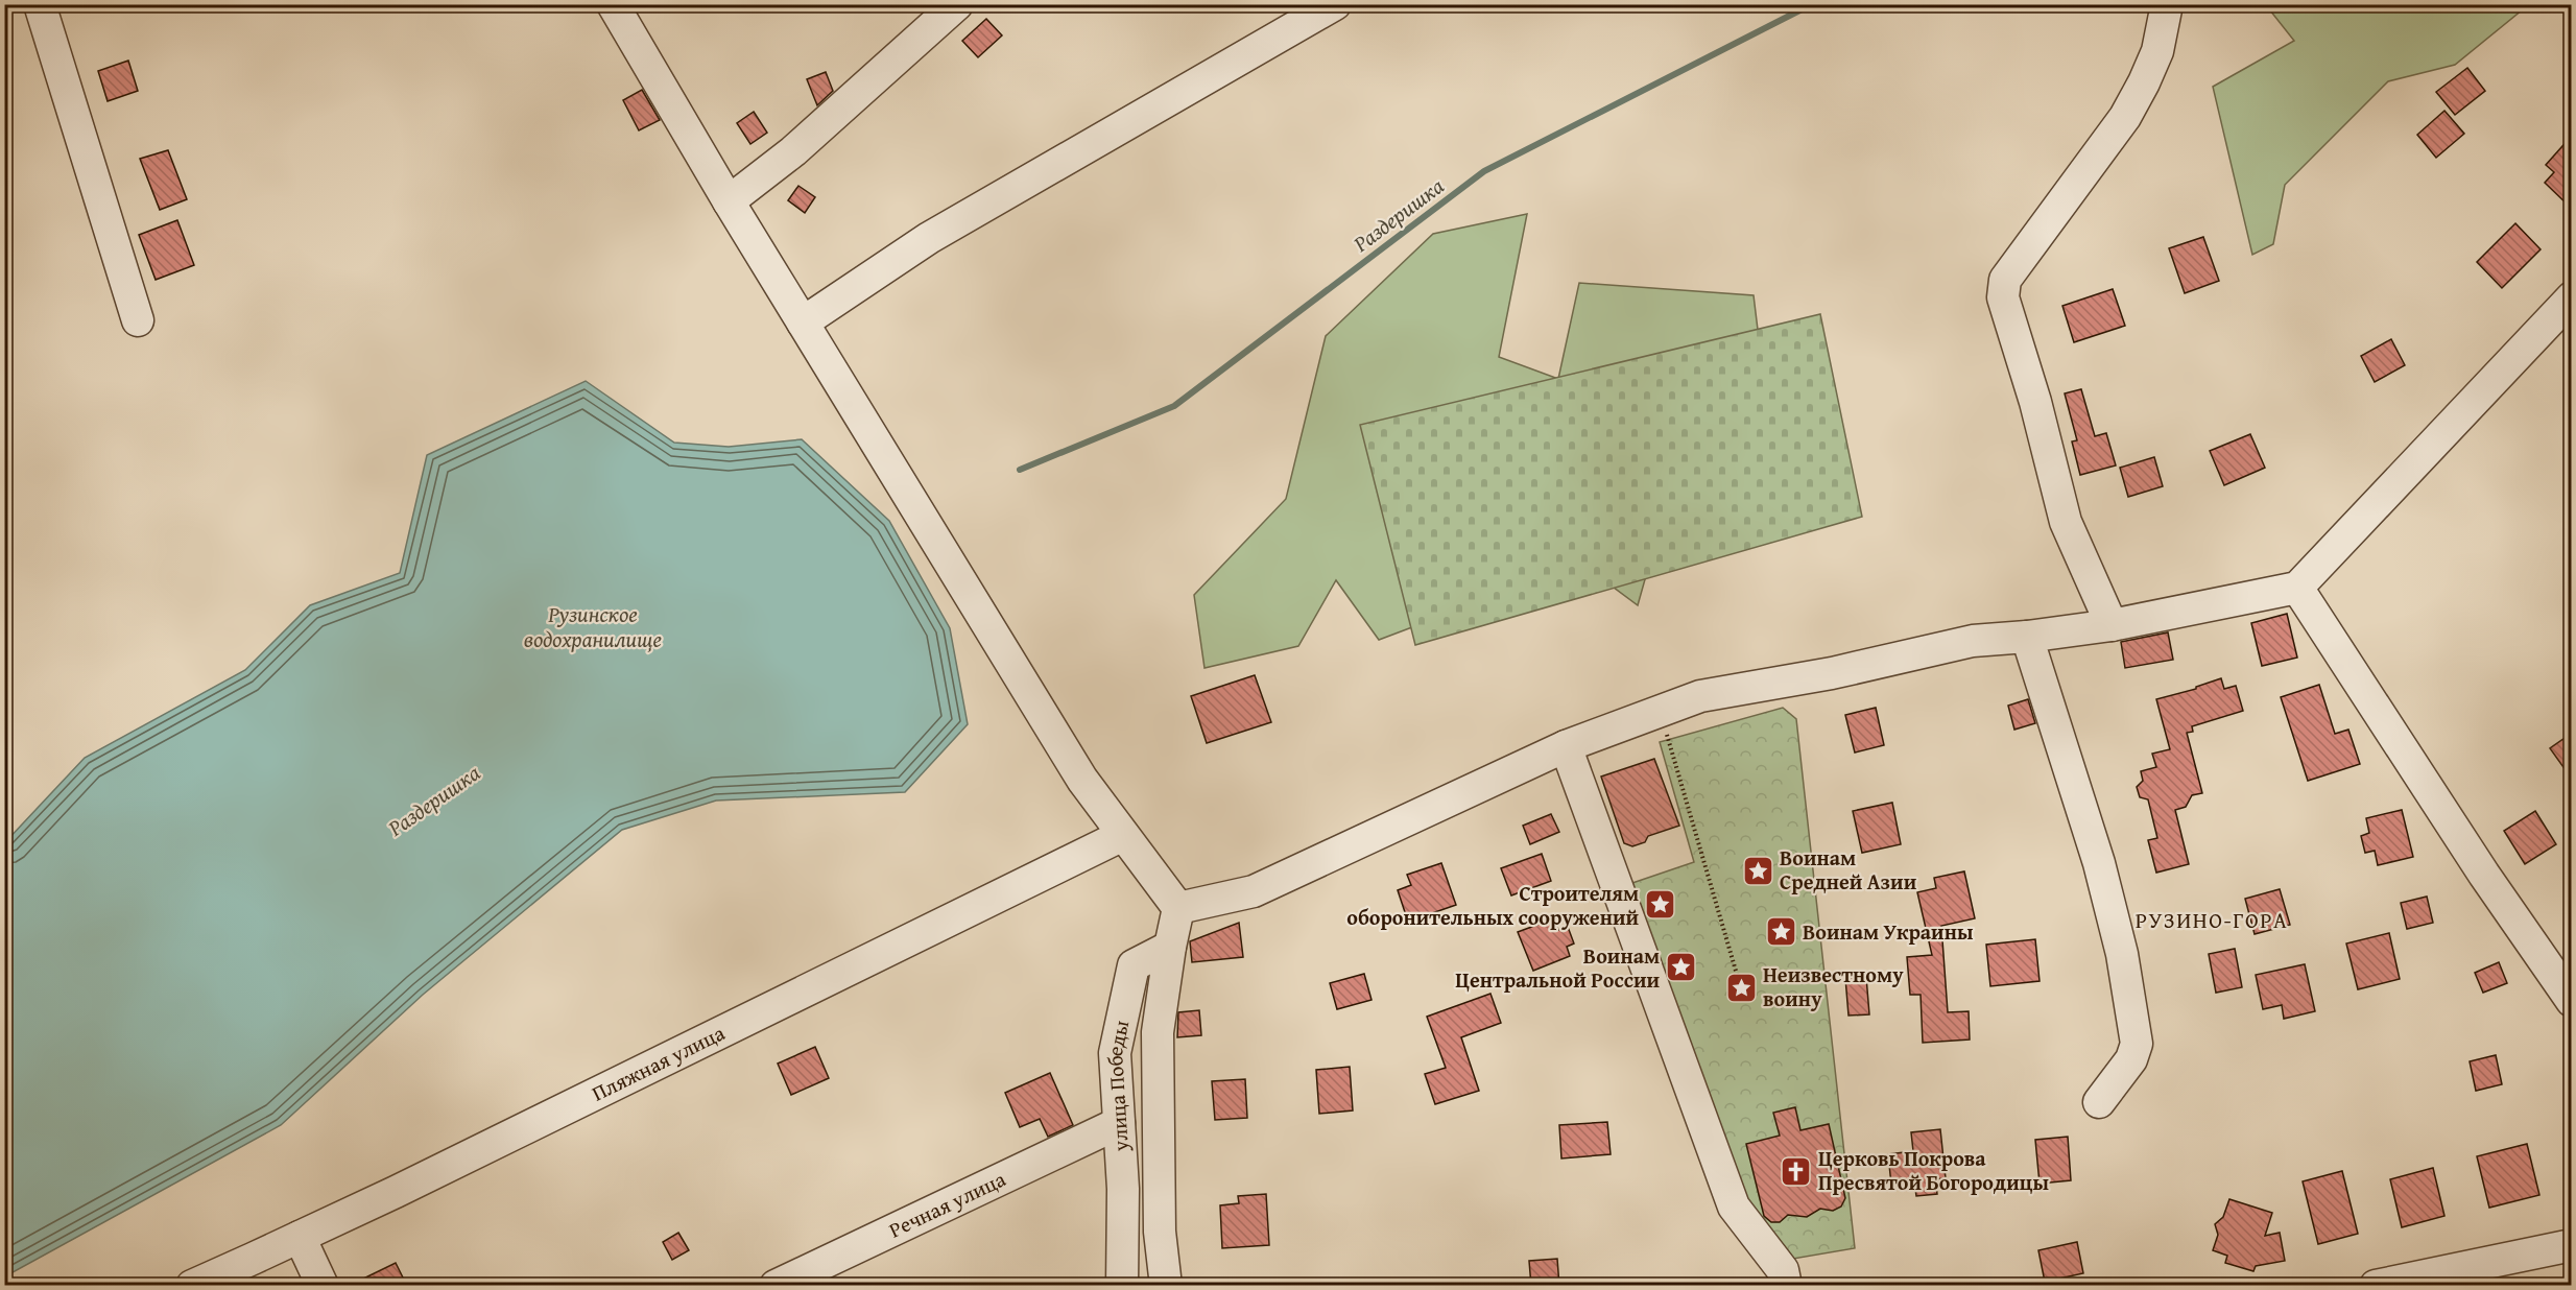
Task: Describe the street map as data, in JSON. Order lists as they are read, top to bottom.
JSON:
{
  "streets": {
    "street": ["Пляжная улица", "улица Победы", "Речная улица"]
  },
  "crossings": [
    ["улица Победы", "Речная улица"]
  ],
  "districts": ["РУЗИНО-ГОРА"],
  "water": ["Раздеришка", "Рузинское водохранилище"],
  "places": {
    "place": [
      "Воинам Средней Азии",
      "Строителям оборонительных сооружений",
      "Воинам Украины",
      "Воинам Центральной России",
      "Неизвестному воину"
    ],
    "church": ["Церковь Покрова Пресвятой Богородицы"]
  }
}
